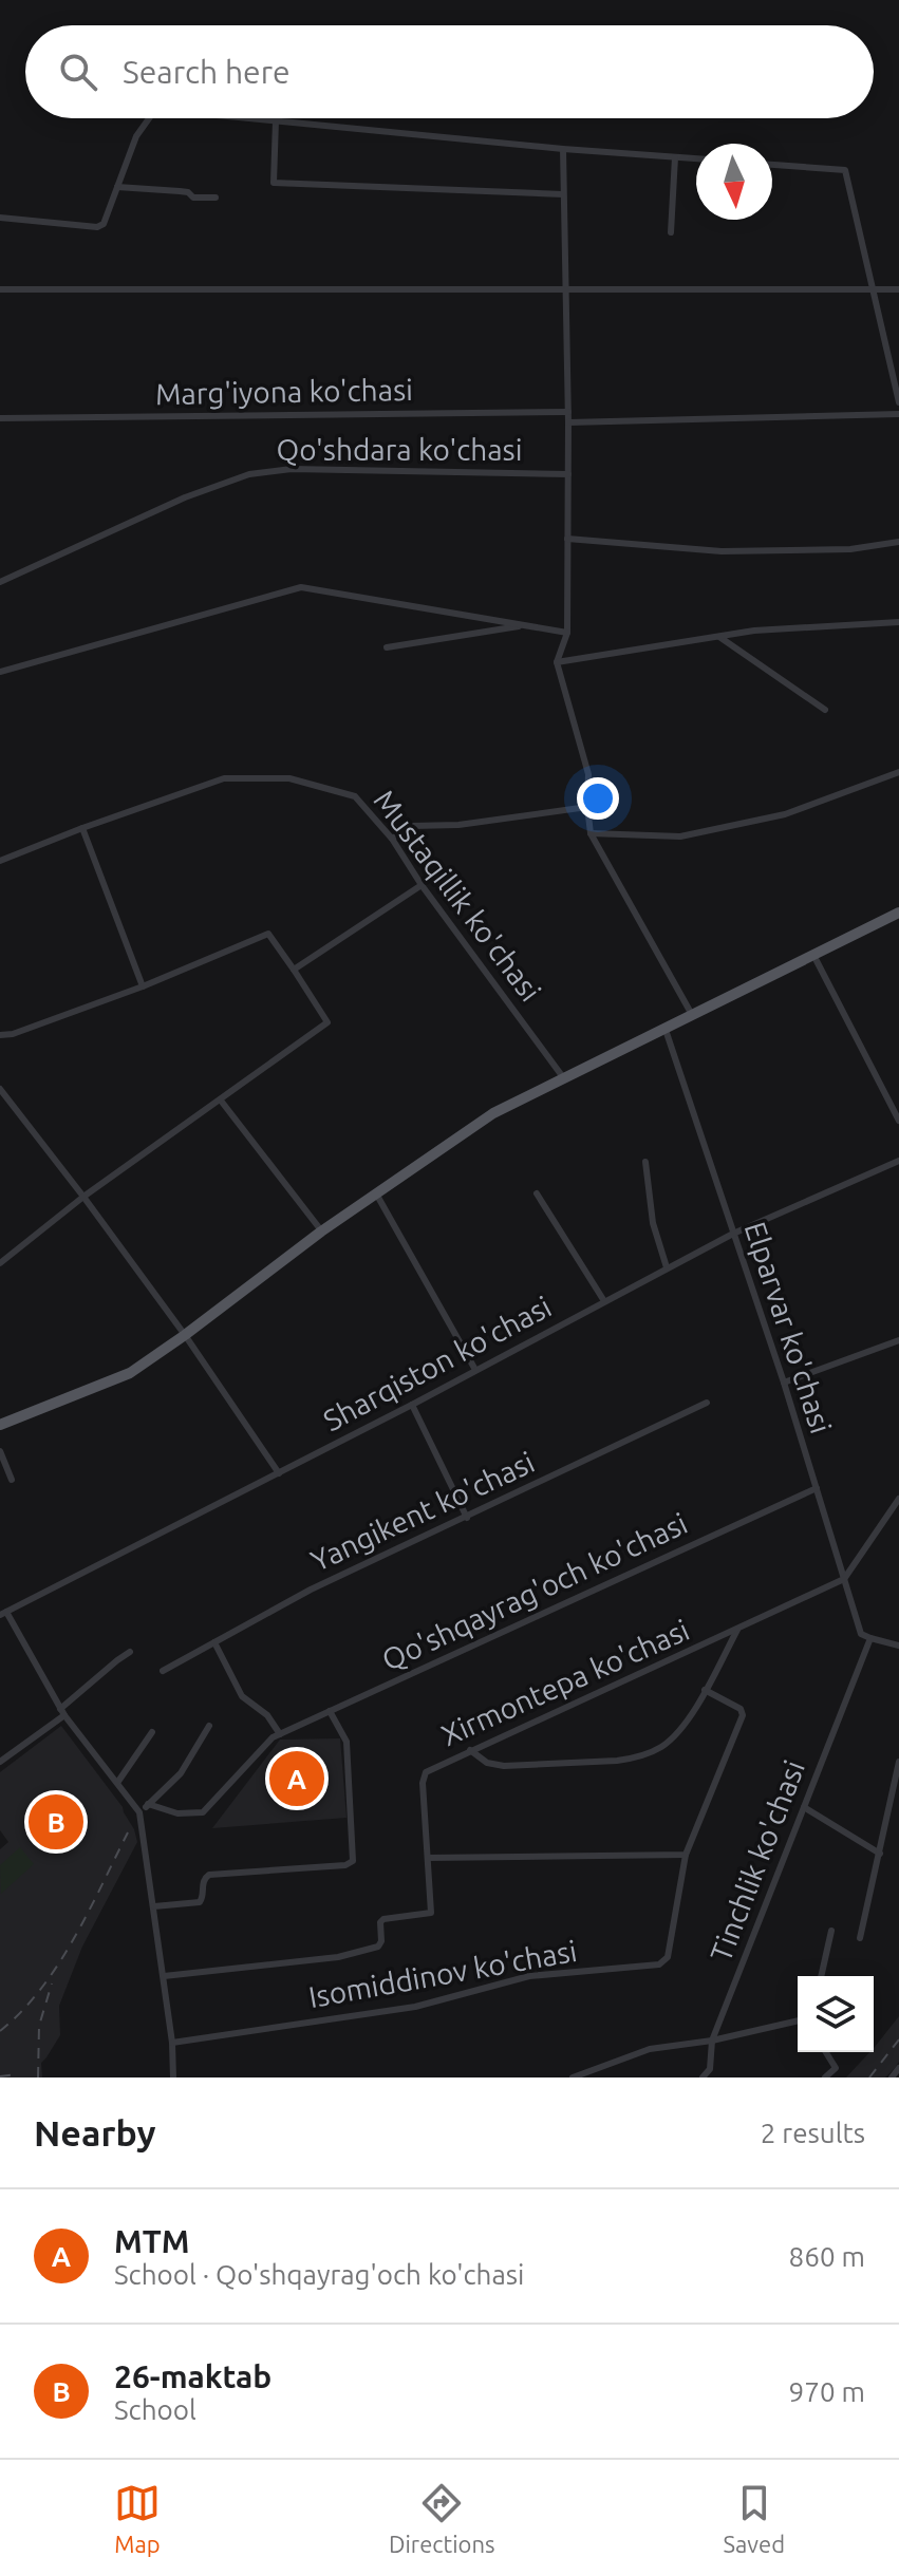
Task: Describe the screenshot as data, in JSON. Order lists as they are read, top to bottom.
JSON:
{
  "streets": {
    "street": [
      "Marg'iyona ko'chasi",
      "Qo'shdara ko'chasi",
      "Mustaqillik ko'chasi",
      "Elparvar ko'chasi",
      "Sharqiston ko'chasi",
      "Yangikent ko'chasi",
      "Qo'shqayrag'och ko'chasi",
      "Xirmontepa ko'chasi",
      "Tinchlik ko'chasi",
      "Isomiddinov ko'chasi"
    ]
  },
  "crossings": [
    ["Elparvar ko'chasi", "Sharqiston ko'chasi"],
    ["Elparvar ko'chasi", "Qo'shqayrag'och ko'chasi"],
    ["Elparvar ko'chasi", "Xirmontepa ko'chasi"],
    ["Elparvar ko'chasi", "Tinchlik ko'chasi"]
  ],
  "north": "bottom",
  "page": {
    "search": "Search here",
    "pins": ["A", "B"],
    "heading": ["Nearby", "2 results"],
    "list": [
      {
        "mark": "A",
        "name": "MTM",
        "note": "School · Qo'shqayrag'och ko'chasi",
        "value": "860 m"
      },
      {
        "mark": "B",
        "name": "26-maktab",
        "note": "School",
        "value": "970 m"
      }
    ],
    "nav": ["Map", "Directions", "Saved"]
  }
}
